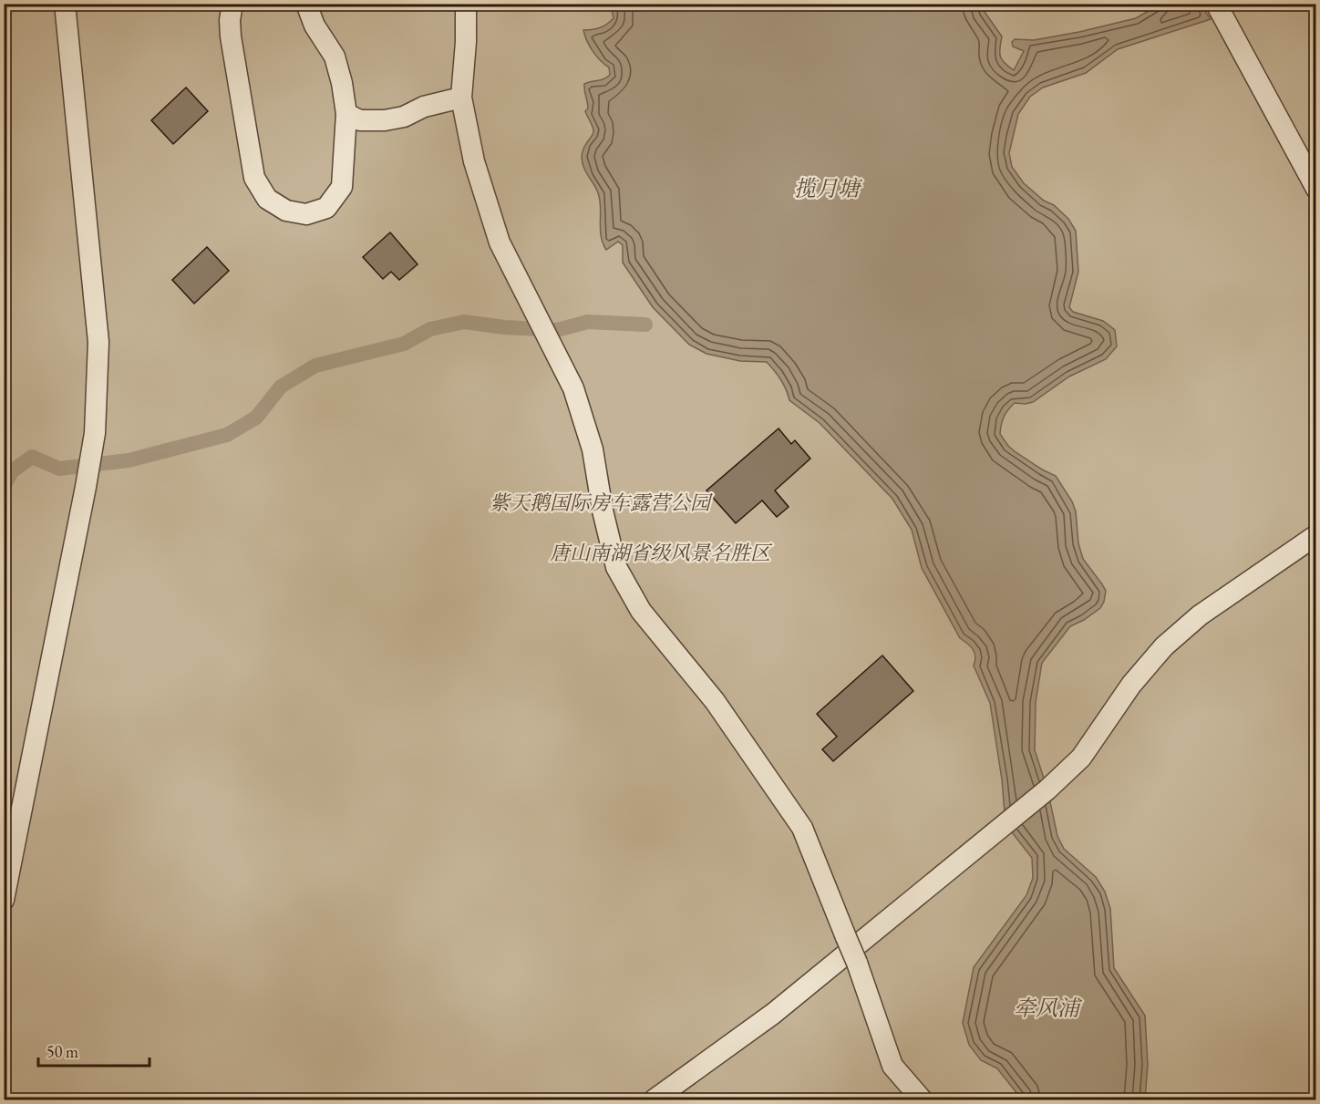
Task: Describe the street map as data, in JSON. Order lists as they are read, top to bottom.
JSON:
{
  "water": ["揽月塘", "牵风浦"],
  "parks": ["紫天鹅国际房车露营公园", "唐山南湖省级风景名胜区"],
  "scale_bar": "50 m"
}
